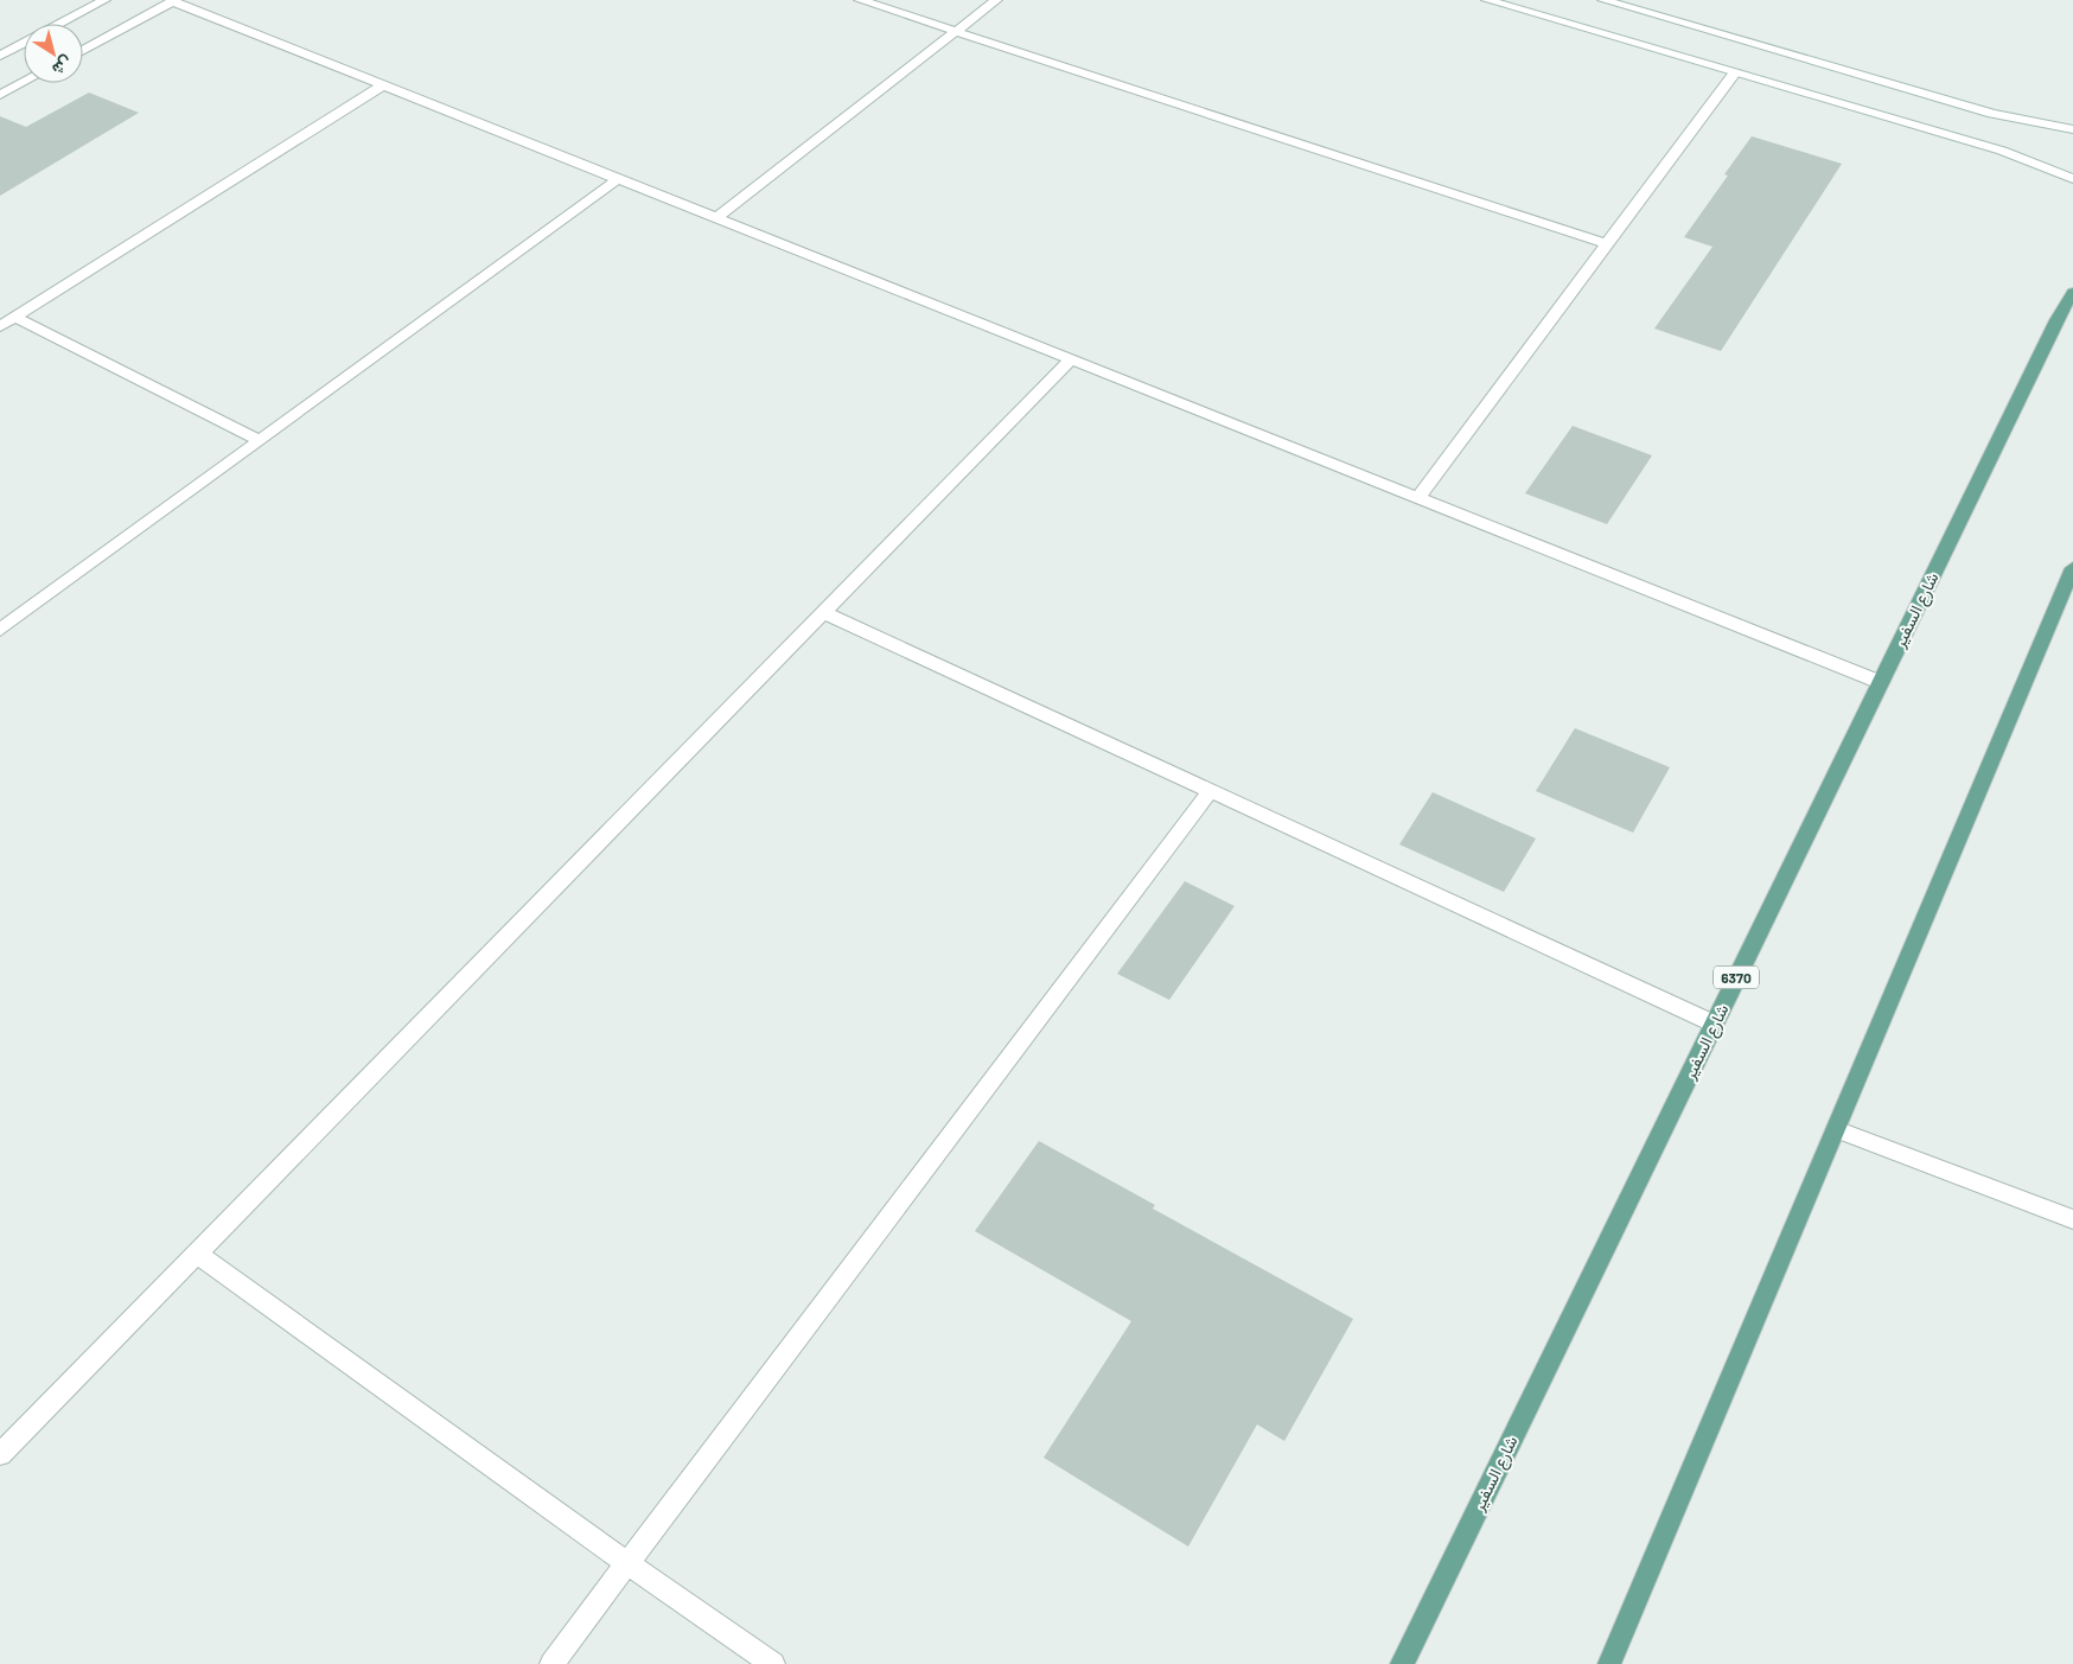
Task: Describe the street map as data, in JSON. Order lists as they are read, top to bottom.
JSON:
{
  "streets": {
    "main road": ["شارع السفير", "6370"]
  },
  "north": "bottom right"
}
